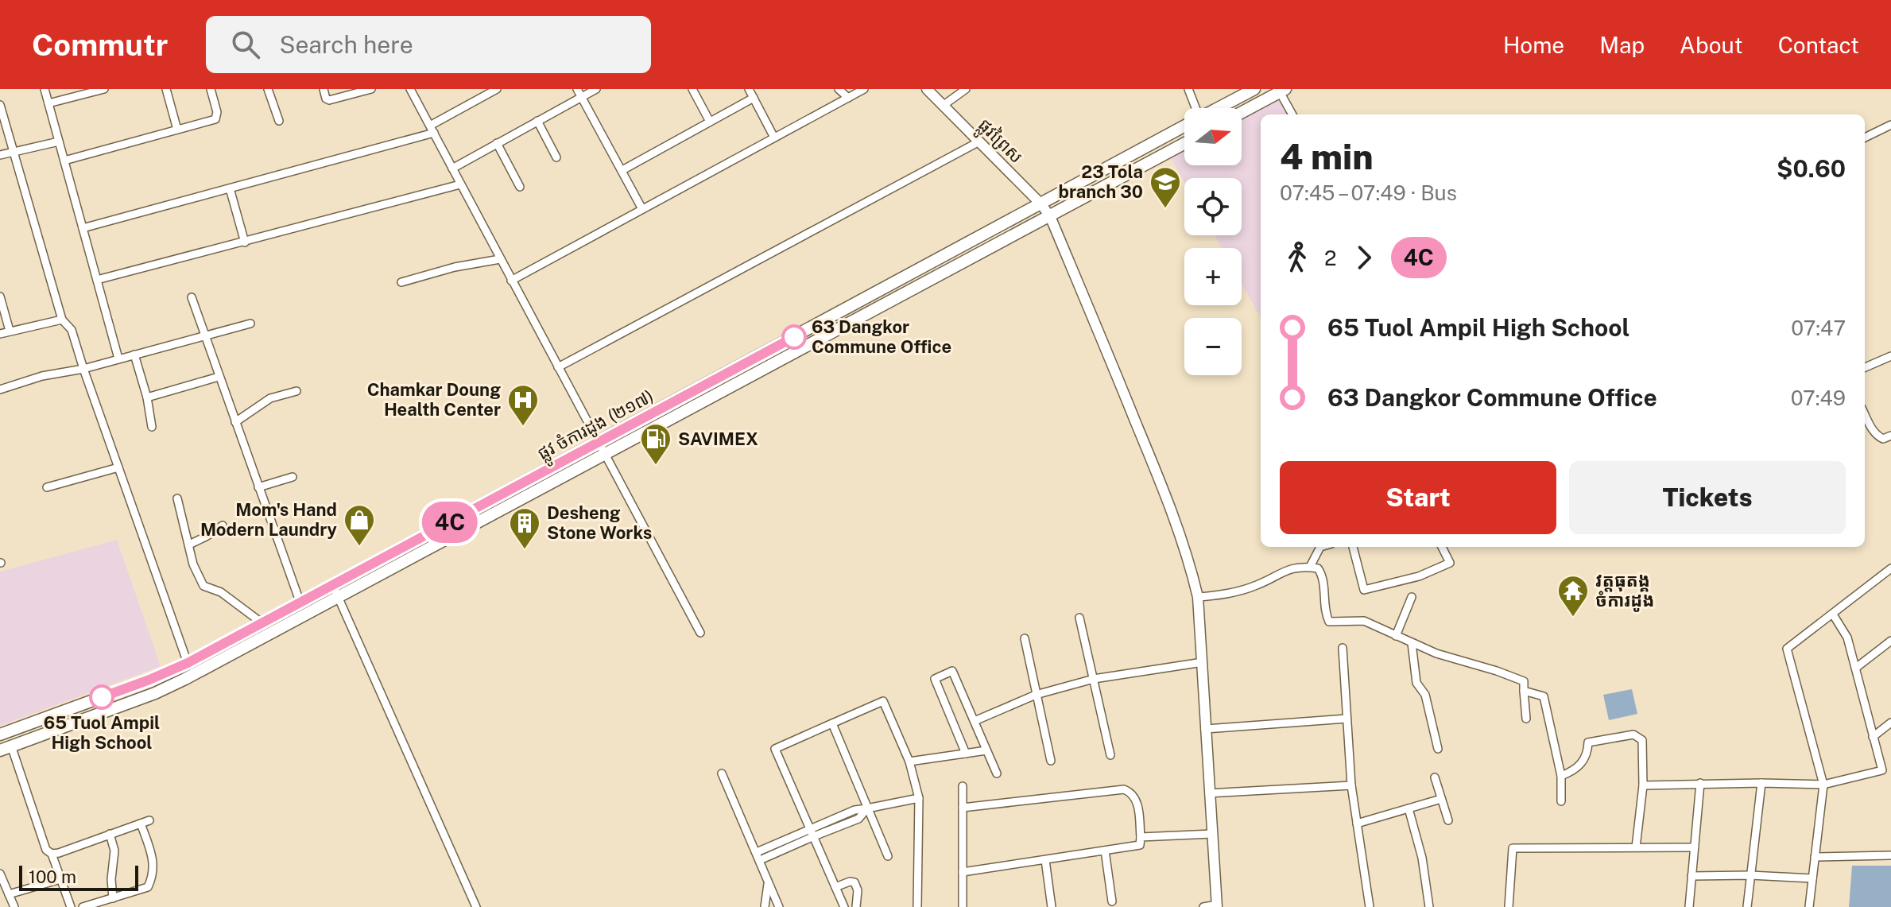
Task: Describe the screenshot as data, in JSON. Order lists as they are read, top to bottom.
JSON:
{
  "streets": {
    "main road": ["ផ្លូវ ចំការដូង (២១៧)"],
    "street": ["ផ្លូវព្រៃស"]
  },
  "crossings": [
    ["ផ្លូវព្រៃស", "ផ្លូវ ចំការដូង (២១៧)"]
  ],
  "places": {
    "school or university": ["23 Tola branch 30"],
    "other": ["63 Dangkor Commune Office", "65 Tuol Ampil High School"],
    "hospital": ["Chamkar Doung Health Center"],
    "fuel station": ["SAVIMEX"],
    "shop": ["Mom's Hand Modern Laundry"],
    "building": ["Desheng Stone Works"],
    "temple": ["វត្តធុតង្គ ចំការដូង"]
  },
  "lines": ["bus line 4C"],
  "scale_bar": "100 m",
  "north": "right",
  "page": {
    "header": "Commutr",
    "search": "Search here",
    "nav": [
      "Home",
      "Map",
      "About",
      "Contact"
    ],
    "on_map": "4C",
    "map_buttons": ["+", "−"],
    "heading": ["4 min", "07:45 – 07:49 · Bus", "$0.60"],
    "legs": ["2", "4C"],
    "list": [
      {
        "name": "65 Tuol Ampil High School",
        "value": "07:47"
      },
      {
        "name": "63 Dangkor Commune Office",
        "value": "07:49"
      }
    ],
    "buttons": ["Start", "Tickets"],
    "scale": "100 m"
  }
}
